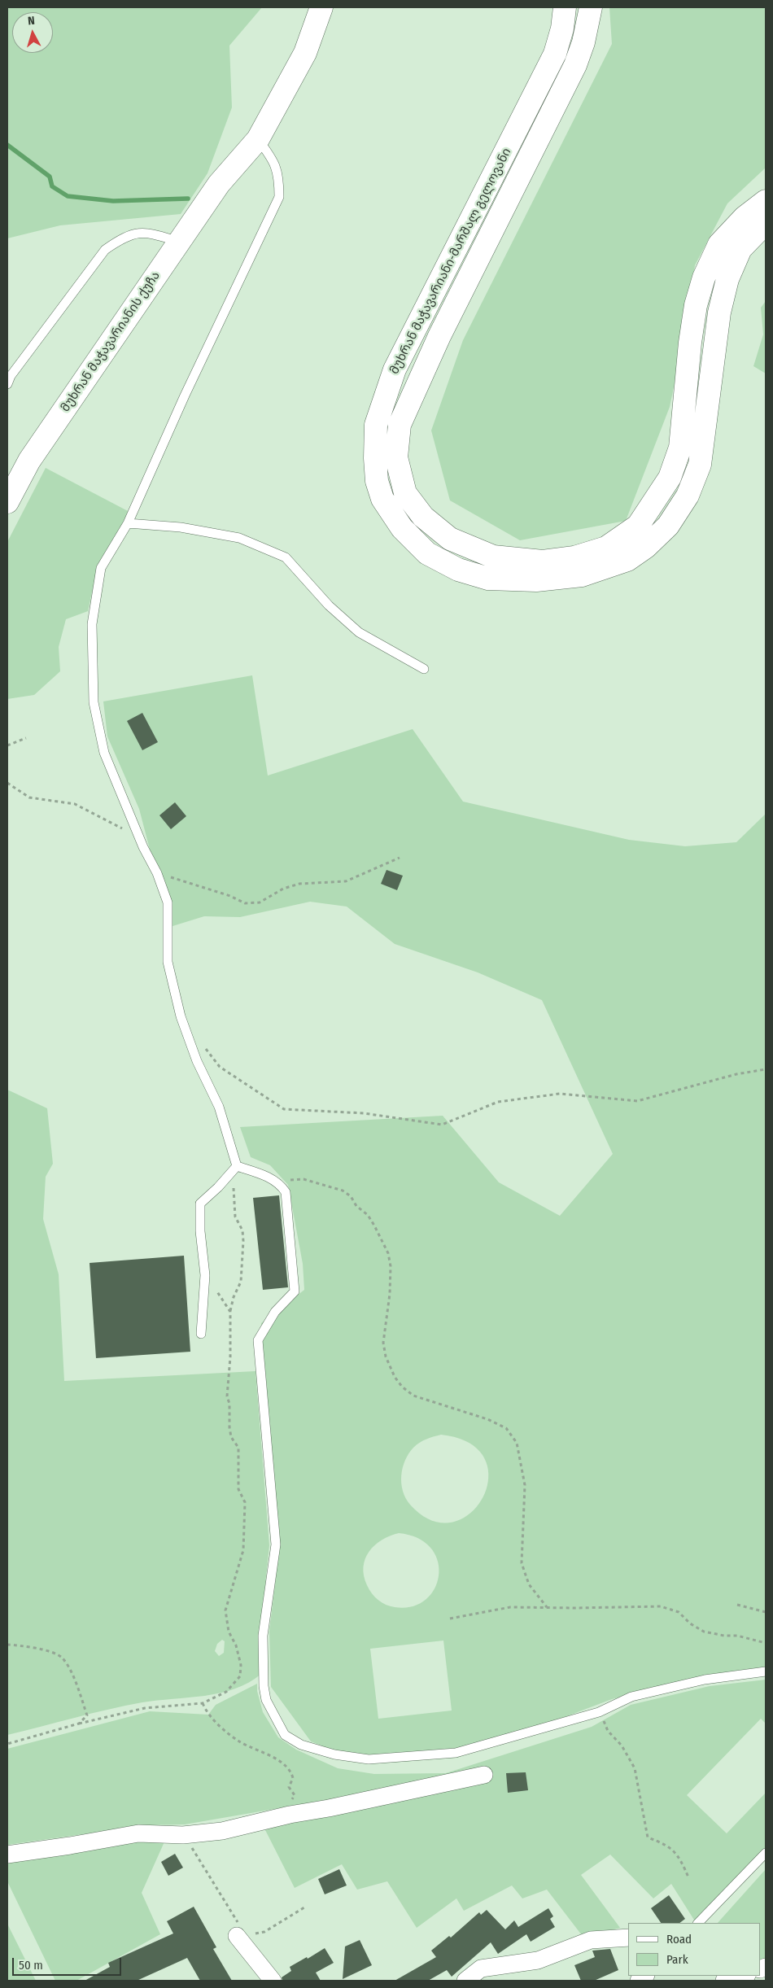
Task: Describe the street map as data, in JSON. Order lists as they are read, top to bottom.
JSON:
{
  "streets": {
    "main road": ["მუხრან მაჭავარიანი-მარშალ გელოვანი", "მუხრან მაჭავარიანის ქუჩა"]
  },
  "legend": ["Road", "Park"],
  "scale_bar": "50 m",
  "north": "top"
}
